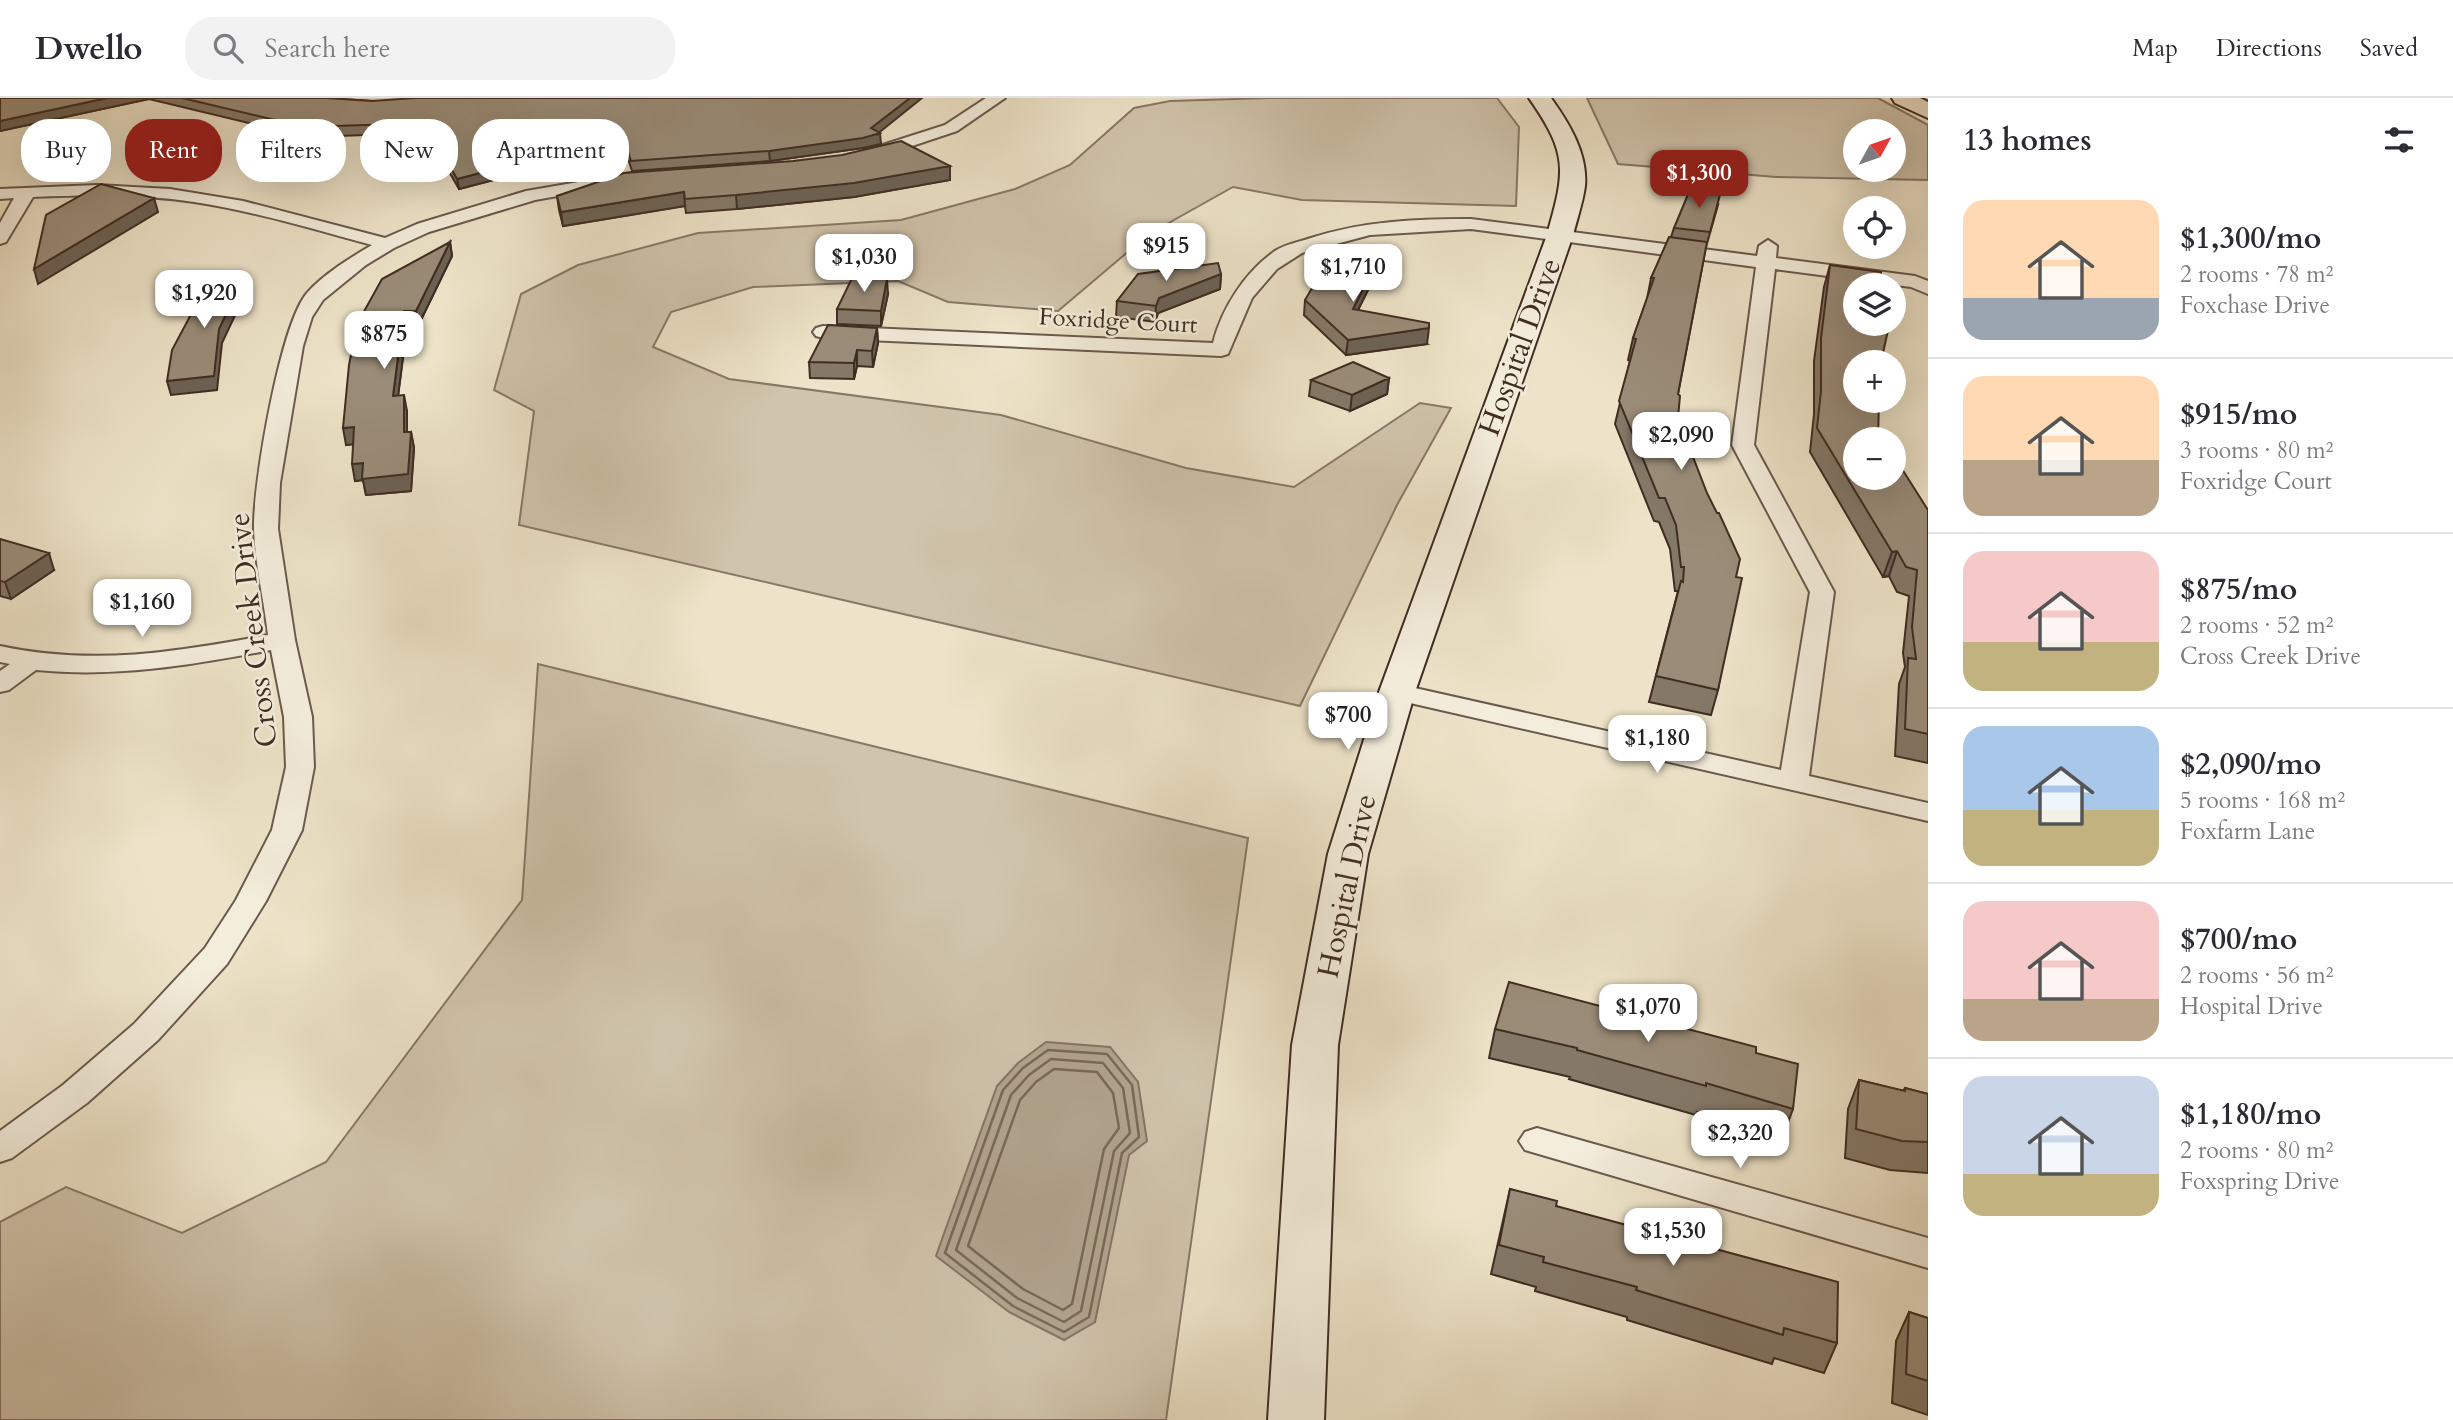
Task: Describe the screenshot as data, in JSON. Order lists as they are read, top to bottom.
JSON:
{
  "streets": {
    "street": ["Foxridge Court", "Hospital Drive", "Cross Creek Drive"]
  },
  "crossings": [
    ["Foxridge Court", "Hospital Drive"]
  ],
  "north": "top right",
  "page": {
    "header": "Dwello",
    "search": "Search here",
    "nav": ["Map", "Directions", "Saved"],
    "heading": "13 homes",
    "map_buttons": ["+", "−"],
    "chip": [
      "Buy",
      "Rent",
      "Filters",
      "New",
      "Apartment"
    ],
    "price": [
      "$1,300",
      "$915",
      "$1,030",
      "$1,710",
      "$1,920",
      "$875",
      "$2,090",
      "$1,160",
      "$700",
      "$1,180",
      "$1,070",
      "$2,320",
      "$1,530"
    ],
    "list": [
      {
        "name": "$1,300/mo",
        "note": "2 rooms · 78 m² · Foxchase Drive"
      },
      {
        "name": "$915/mo",
        "note": "3 rooms · 80 m² · Foxridge Court"
      },
      {
        "name": "$875/mo",
        "note": "2 rooms · 52 m² · Cross Creek Drive"
      },
      {
        "name": "$2,090/mo",
        "note": "5 rooms · 168 m² · Foxfarm Lane"
      },
      {
        "name": "$700/mo",
        "note": "2 rooms · 56 m² · Hospital Drive"
      },
      {
        "name": "$1,180/mo",
        "note": "2 rooms · 80 m² · Foxspring Drive"
      }
    ]
  }
}
